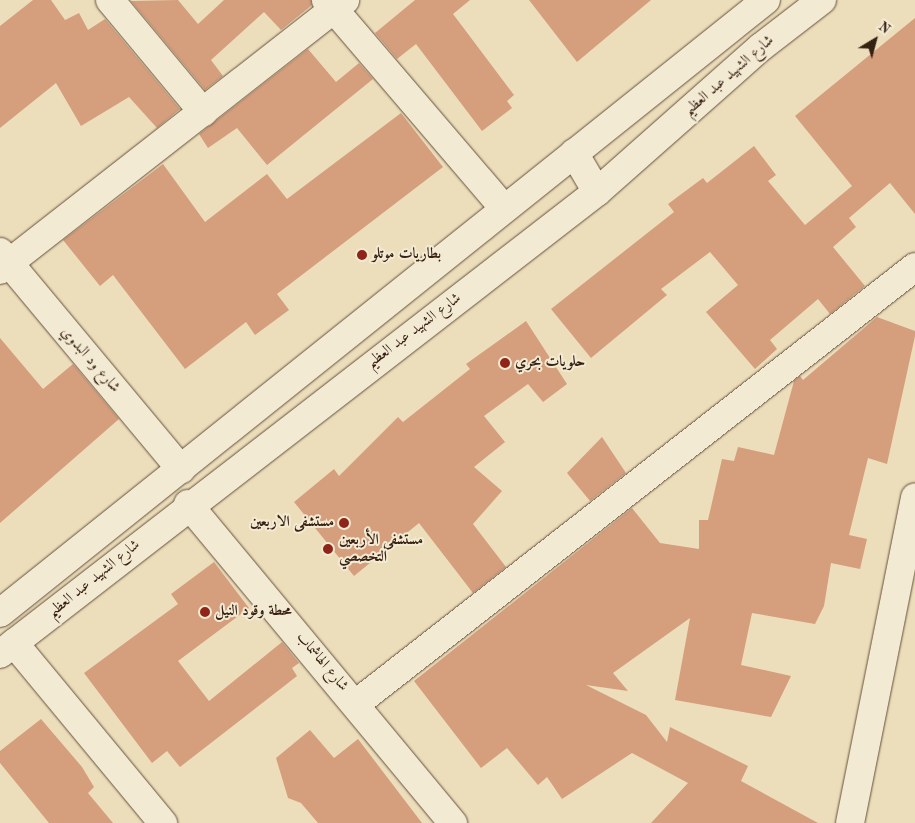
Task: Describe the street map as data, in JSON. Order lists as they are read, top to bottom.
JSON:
{
  "streets": {
    "street": ["شارع الشهيد عبد العظيم", "شارع ود البدوي", "شارع الهاشماب"]
  },
  "crossings": [
    ["شارع الشهيد عبد العظيم", "شارع الهاشماب"]
  ],
  "places": [
    "بطاريات موتلو",
    "حلويات بحري",
    "مستشفى الاربعين",
    "مستشفى الأربعين التخصصي",
    "محطة وقود النيل"
  ],
  "north": "top right"
}
